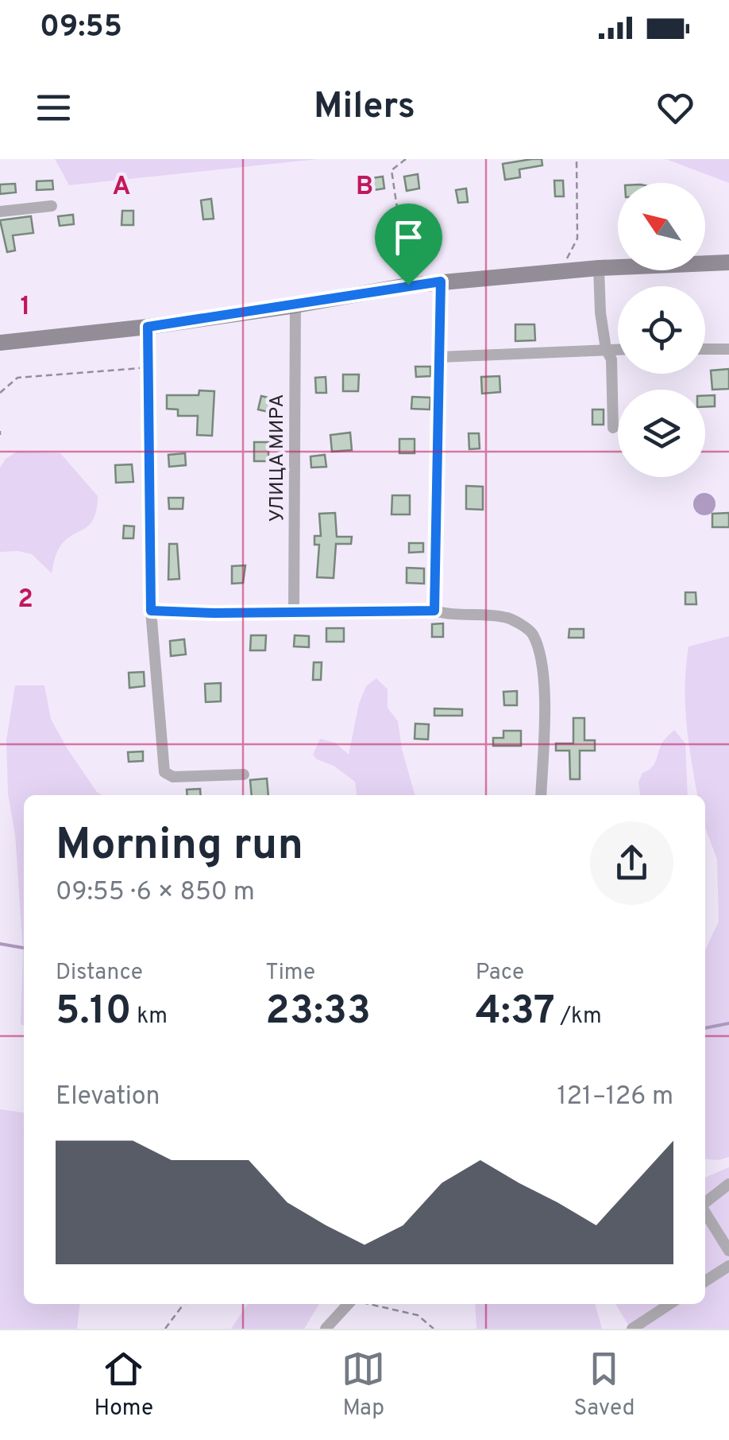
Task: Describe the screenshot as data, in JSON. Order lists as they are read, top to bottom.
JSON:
{
  "streets": {
    "street": ["УЛИЦА МИРА"]
  },
  "north": "top left",
  "page": {
    "status": "09:55",
    "header": "Milers",
    "heading": ["Morning run", "09:55 · 6 × 850 m"],
    "stats": [
      ["Distance", "5.10 km"],
      ["Time", "23:33"],
      ["Pace", "4:37 /km"]
    ],
    "chart": ["Elevation", "121–126 m"],
    "tabs": ["Home", "Map", "Saved"]
  },
  "grid": {
    "columns": ["A", "B"],
    "rows": ["1", "2"]
  }
}
